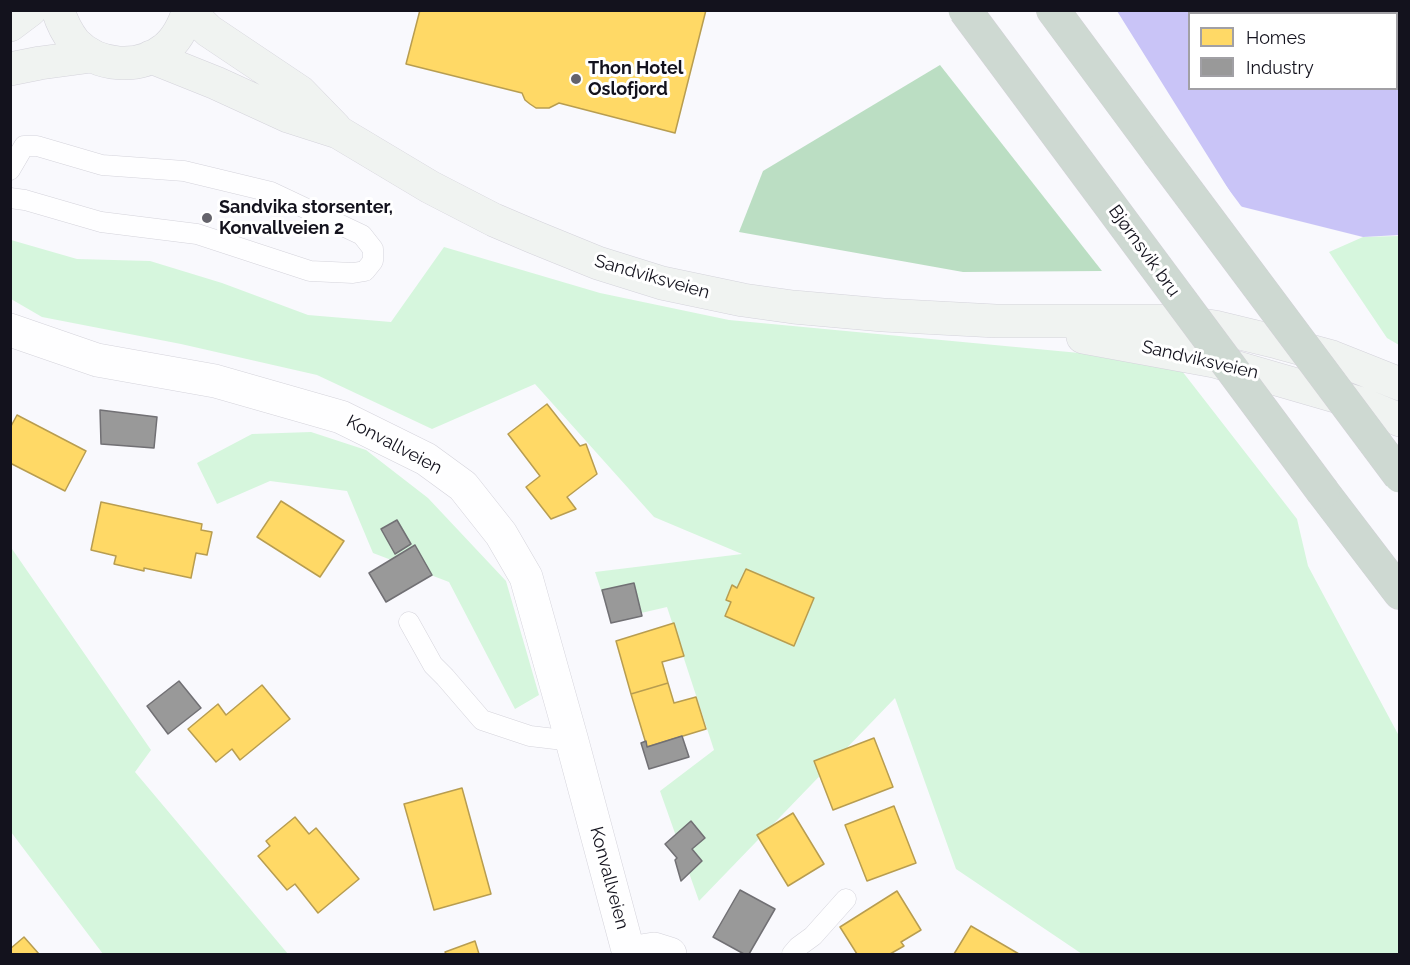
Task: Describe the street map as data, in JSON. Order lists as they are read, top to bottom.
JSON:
{
  "streets": {
    "highway": ["Bjørnsvik bru"],
    "main road": ["Sandviksveien"],
    "street": ["Konvallveien"]
  },
  "places": ["Thon Hotel Oslofjord", "Sandvika storsenter, Konvallveien 2"],
  "legend": ["Homes", "Industry"]
}
